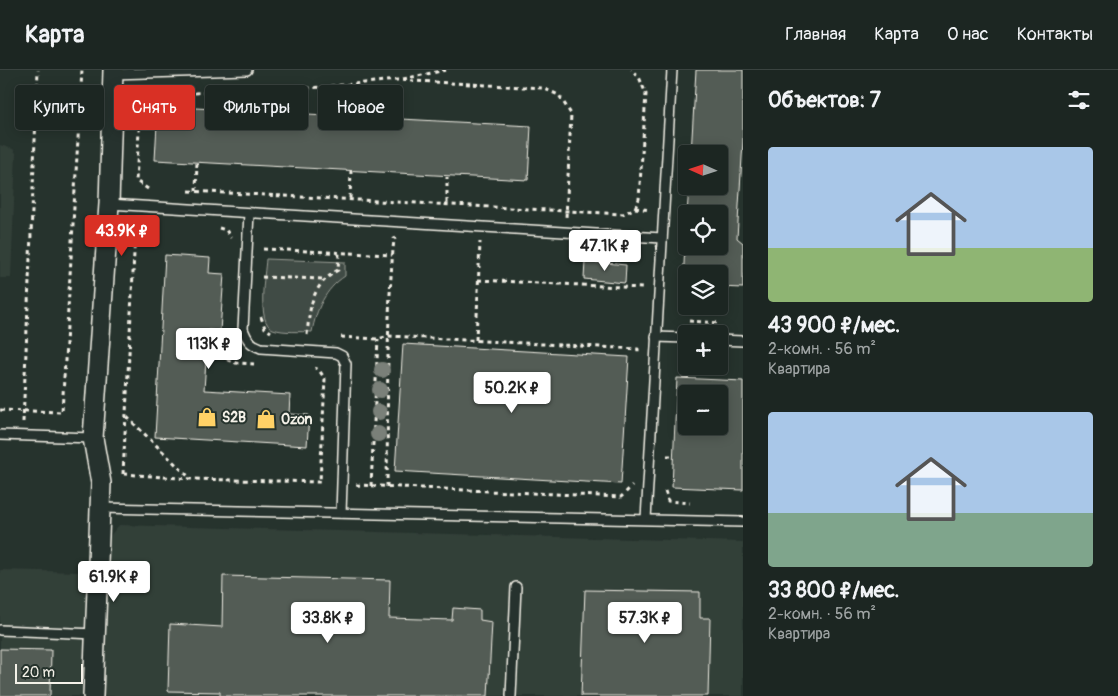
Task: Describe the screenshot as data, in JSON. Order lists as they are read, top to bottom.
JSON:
{
  "places": {
    "shop": ["S2B", "Ozon"]
  },
  "scale_bar": "20 m",
  "north": "left",
  "page": {
    "header": "Карта",
    "nav": [
      "Главная",
      "Карта",
      "О нас",
      "Контакты"
    ],
    "heading": "Объектов: 7",
    "chip": [
      "Купить",
      "Снять",
      "Фильтры",
      "Новое"
    ],
    "list": [
      {
        "name": "43 900 ₽/мес.",
        "note": "2-комн. · 56 m² · Квартира"
      },
      {
        "name": "33 800 ₽/мес.",
        "note": "2-комн. · 56 m² · Квартира"
      }
    ],
    "map_buttons": ["+", "−"],
    "price": [
      "43.9K ₽",
      "47.1K ₽",
      "113K ₽",
      "50.2K ₽",
      "61.9K ₽",
      "33.8K ₽",
      "57.3K ₽"
    ],
    "scale": "20 m"
  }
}
